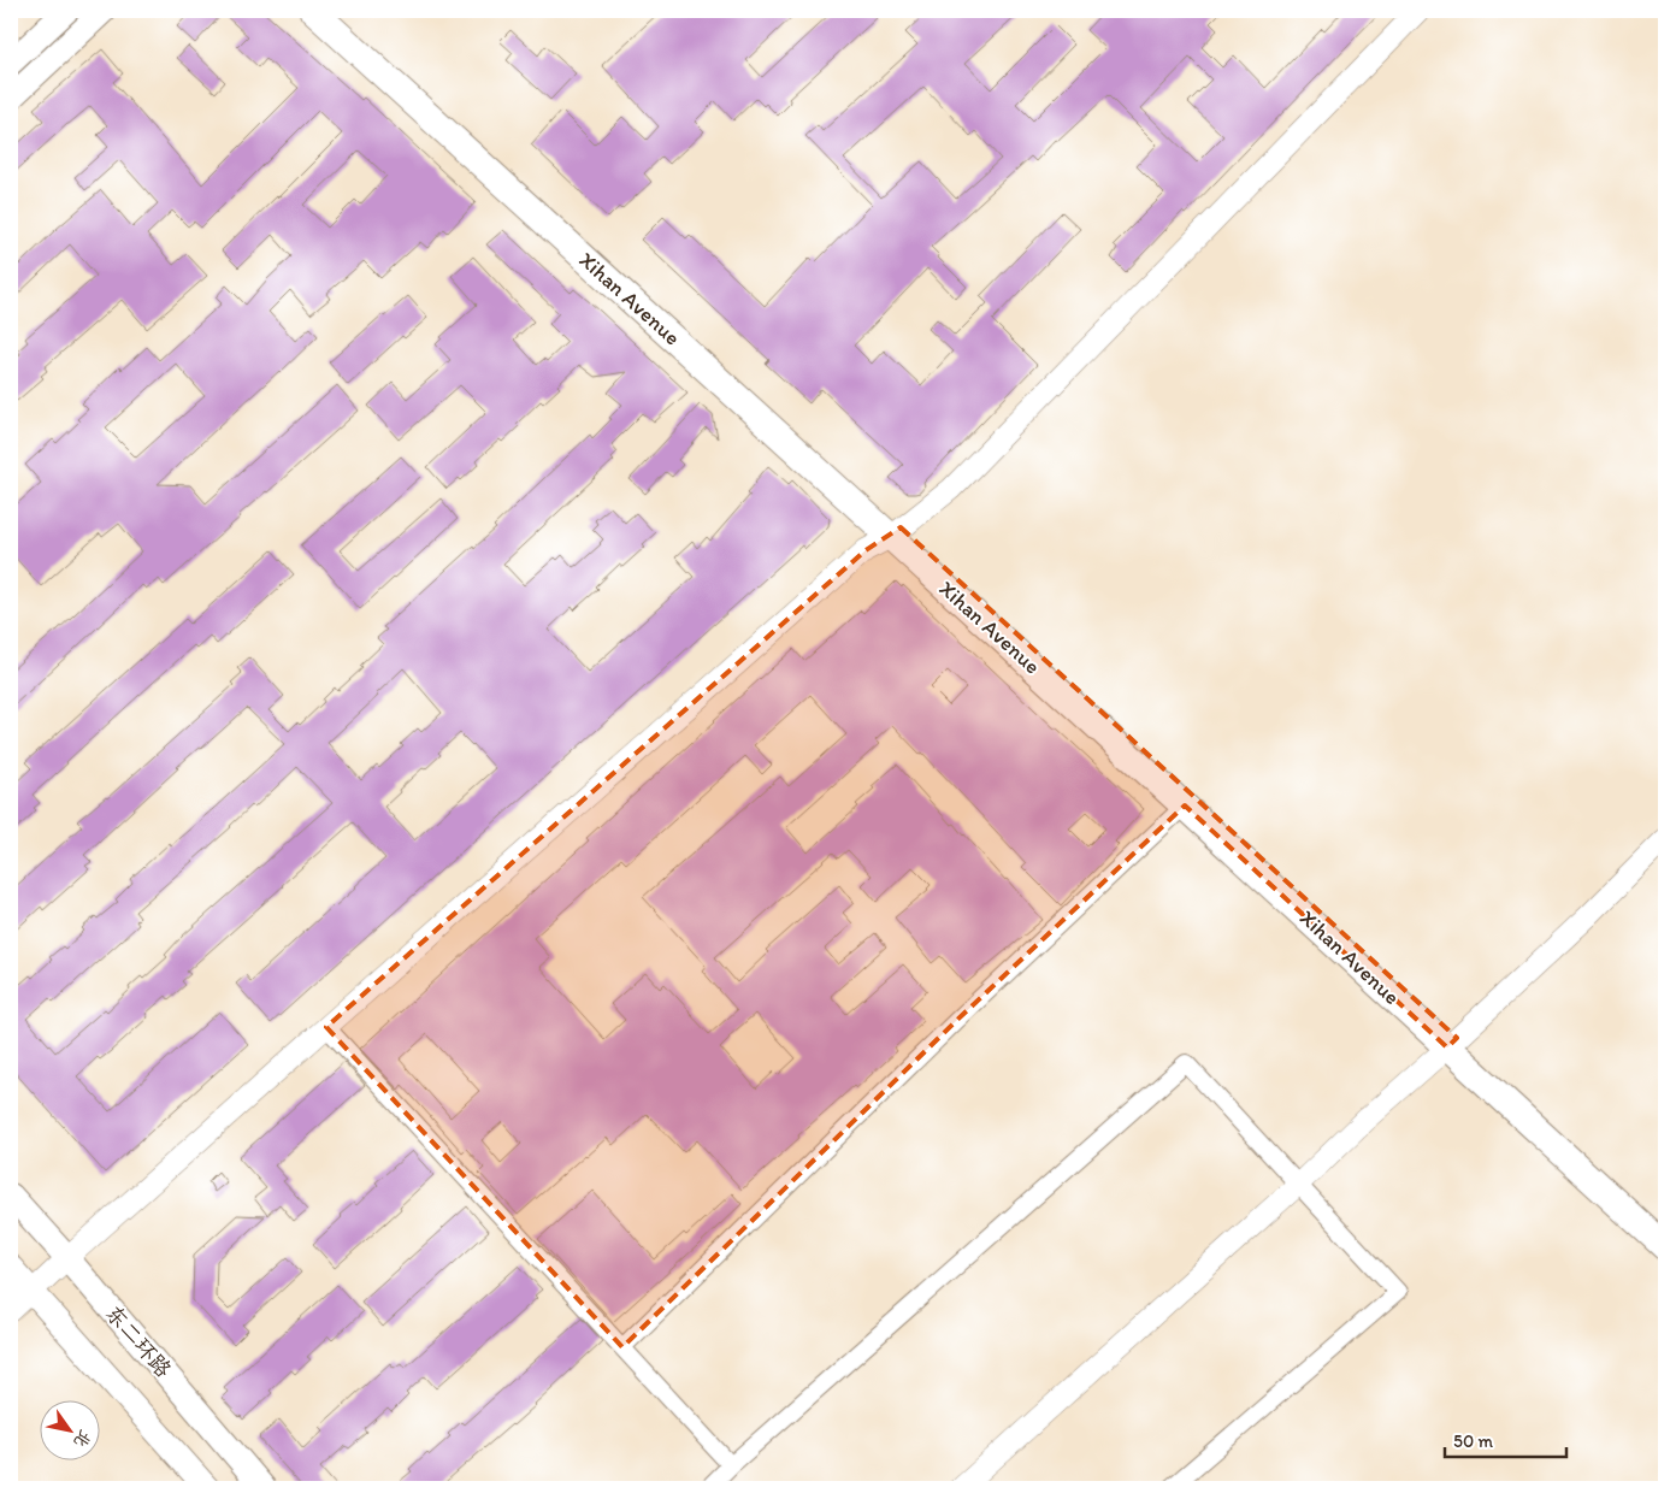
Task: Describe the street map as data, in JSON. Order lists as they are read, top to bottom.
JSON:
{
  "streets": {
    "main road": ["Xihan Avenue", "东二环路"]
  },
  "scale_bar": "50 m",
  "north": "bottom right"
}
